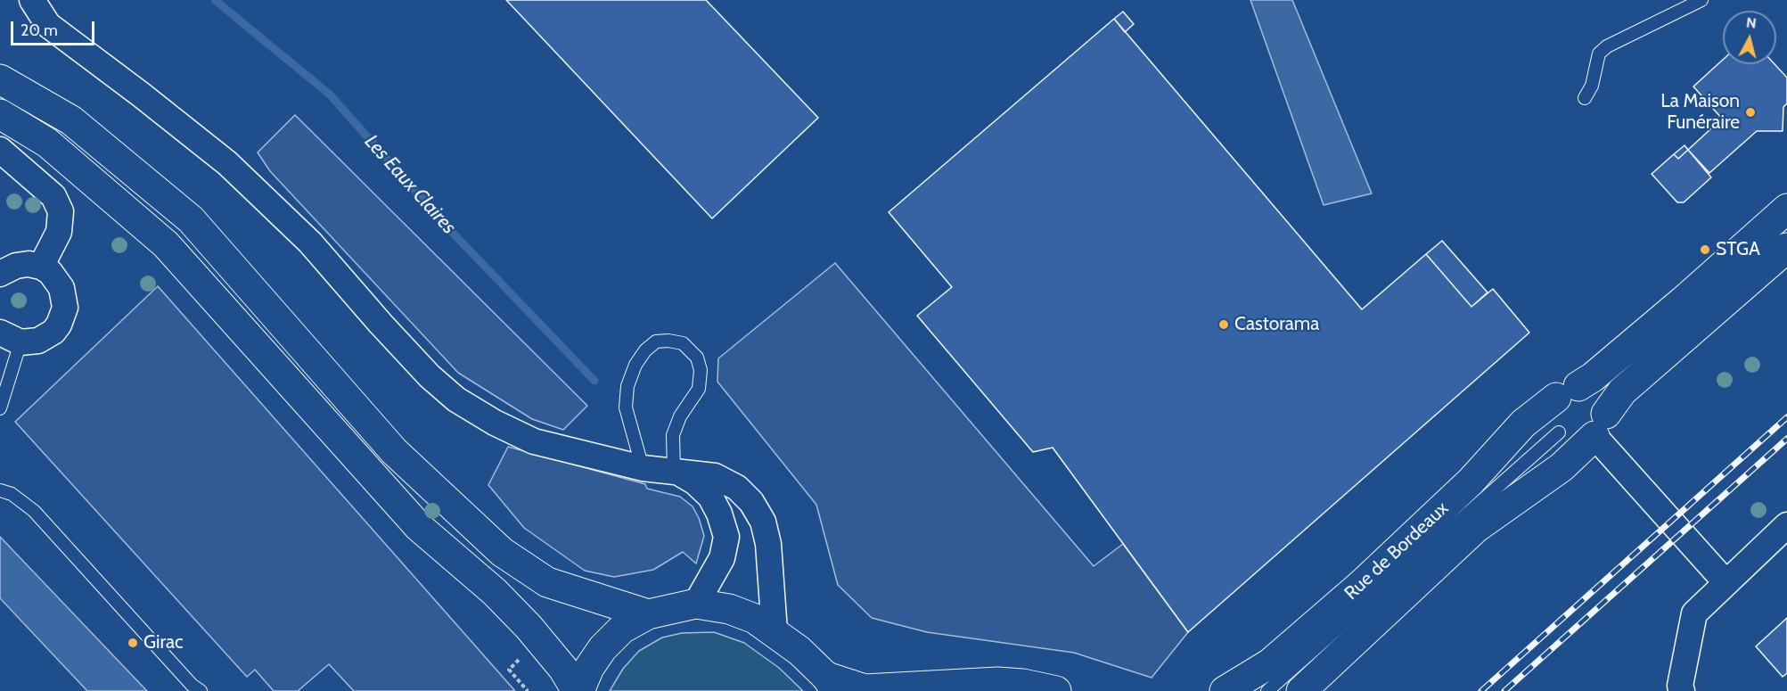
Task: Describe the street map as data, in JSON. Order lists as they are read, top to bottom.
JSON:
{
  "streets": {
    "main road": ["Rue de Bordeaux"]
  },
  "water": ["Les Eaux Claires"],
  "places": [
    "La Maison Funéraire",
    "STGA",
    "Castorama",
    "Girac"
  ],
  "scale_bar": "20 m",
  "north": "top"
}
